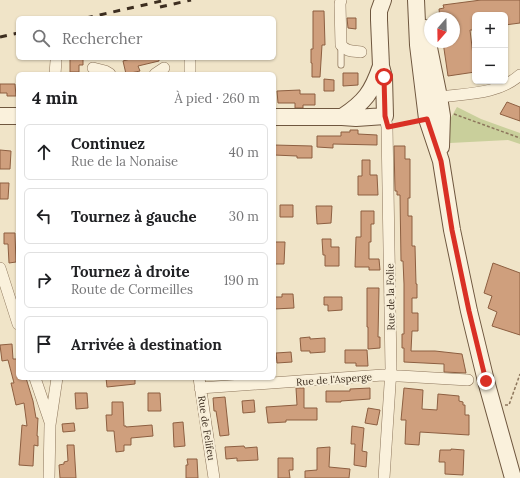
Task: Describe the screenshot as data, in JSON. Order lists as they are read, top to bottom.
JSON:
{
  "streets": {
    "street": ["Rue de la Folie", "Rue de l'Asperge", "Rue de Felifeu"]
  },
  "crossings": [
    ["Rue de la Folie", "Rue de l'Asperge"],
    ["Rue de l'Asperge", "Rue de Felifeu"]
  ],
  "north": "bottom",
  "page": {
    "map_buttons": ["+", "−"],
    "search": "Rechercher",
    "heading": ["4 min", "À pied · 260 m"],
    "list": [
      ["Continuez", "Rue de la Nonaise", "40 m"],
      ["Tournez à gauche", "30 m"],
      ["Tournez à droite", "Route de Cormeilles", "190 m"],
      "Arrivée à destination"
    ]
  }
}
